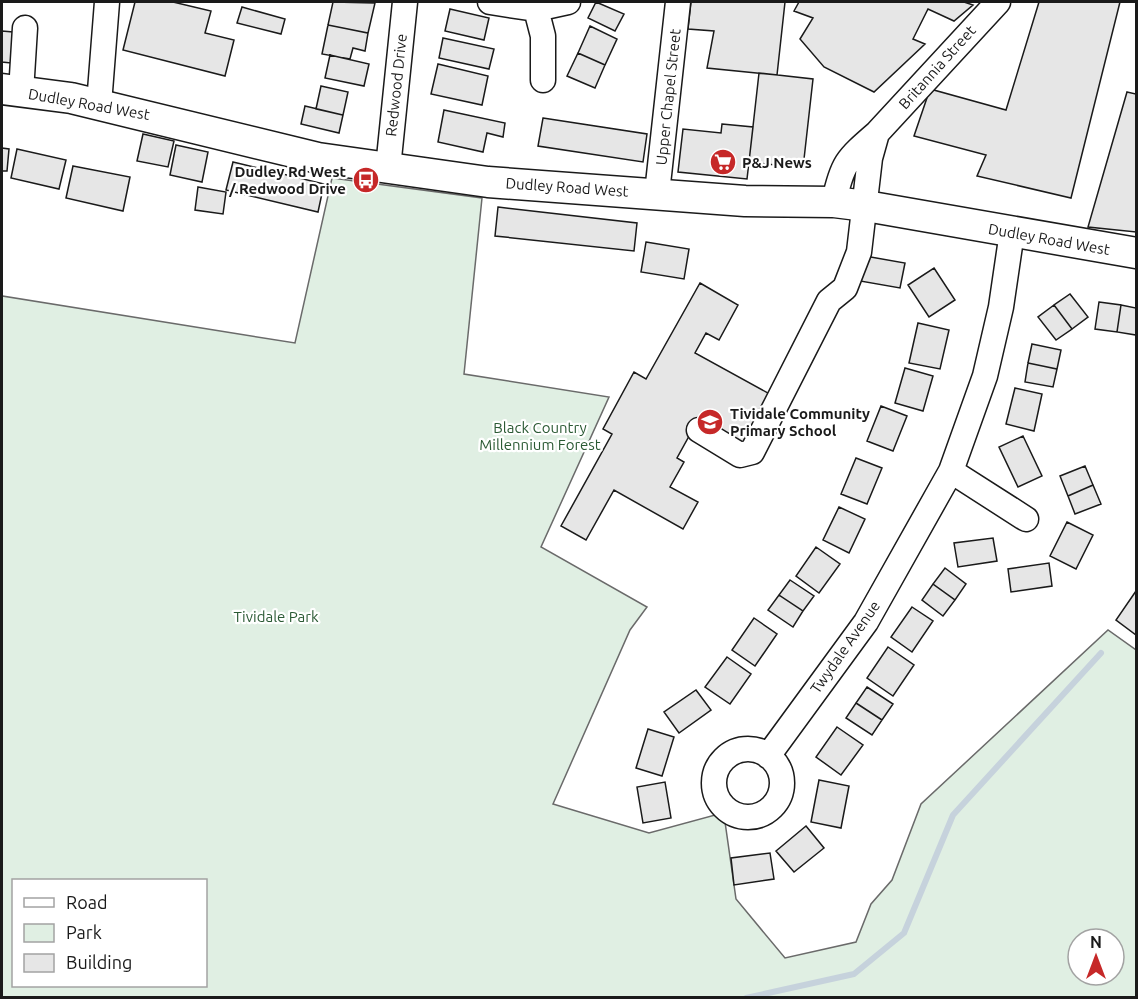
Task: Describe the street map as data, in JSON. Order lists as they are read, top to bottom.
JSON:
{
  "streets": {
    "main road": ["Dudley Road West"],
    "street": [
      "Britannia Street",
      "Redwood Drive",
      "Upper Chapel Street",
      "Twydale Avenue"
    ]
  },
  "crossings": [
    ["Britannia Street", "Dudley Road West"],
    ["Redwood Drive", "Dudley Road West"],
    ["Upper Chapel Street", "Dudley Road West"],
    ["Dudley Road West", "Twydale Avenue"]
  ],
  "parks": ["Black Country Millennium Forest", "Tividale Park"],
  "places": {
    "supermarket": ["P&J News"],
    "bus stop": ["Dudley Rd West / Redwood Drive"],
    "school or university": ["Tividale Community Primary School"]
  },
  "legend": ["Road", "Park", "Building"],
  "north": "top"
}
